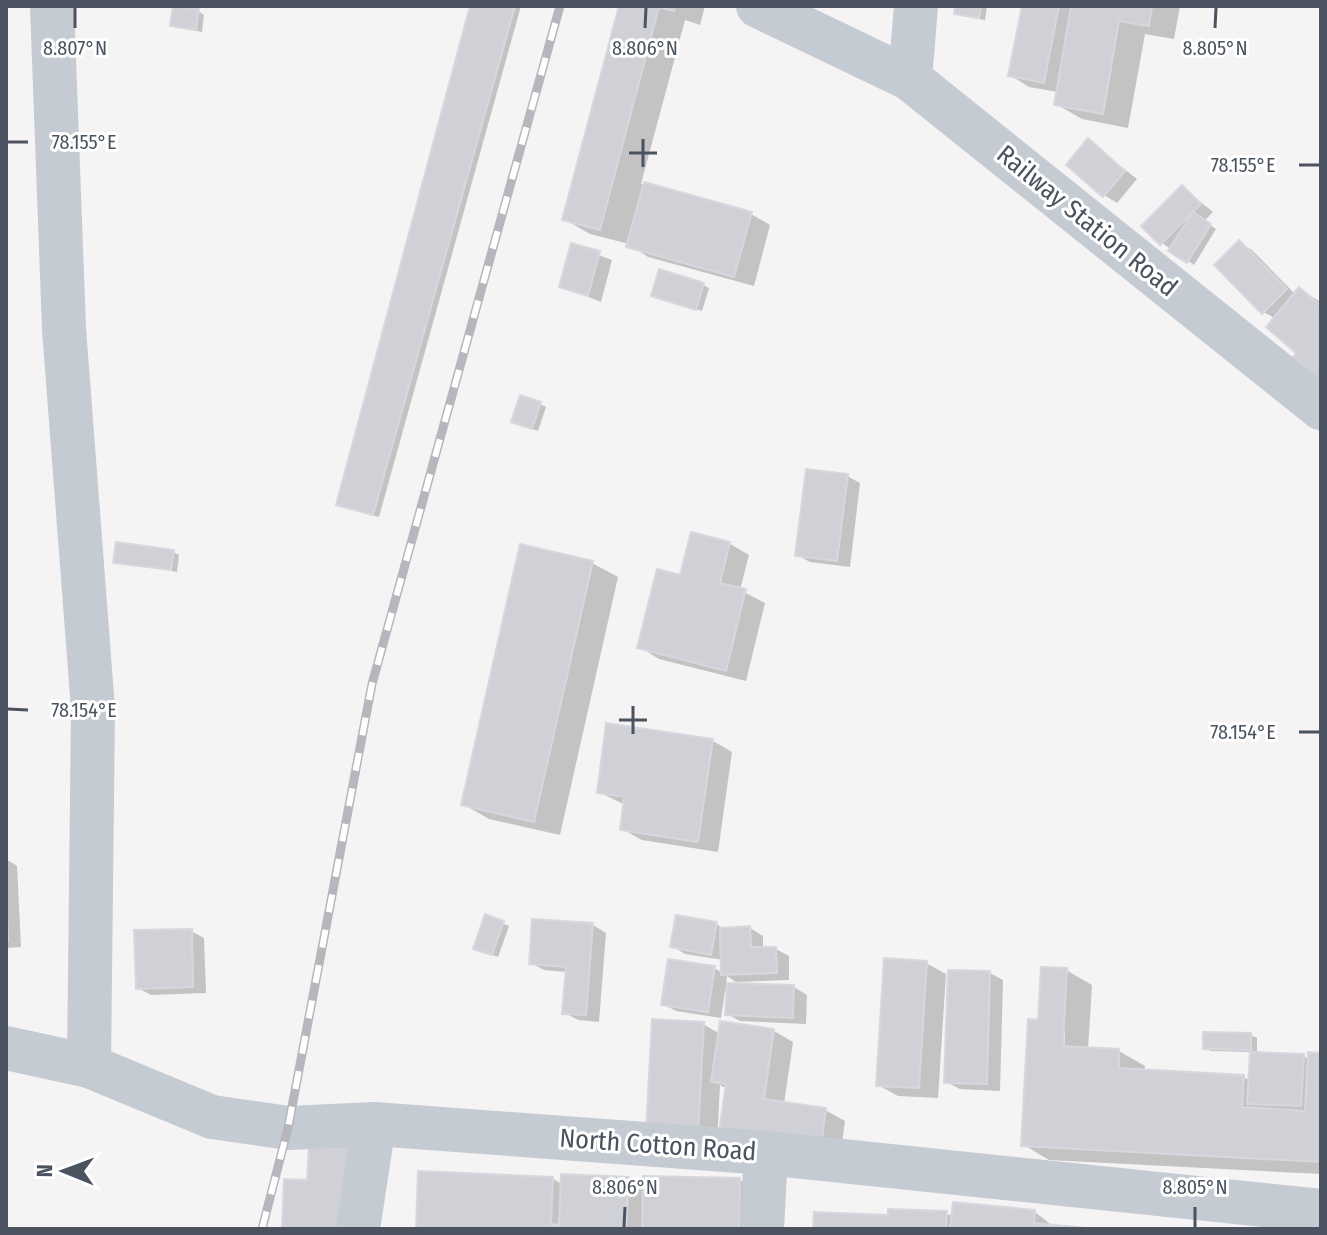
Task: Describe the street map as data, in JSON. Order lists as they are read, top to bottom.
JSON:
{
  "streets": {
    "street": ["Railway Station Road", "North Cotton Road"]
  },
  "north": "left",
  "coordinates": [
    "8.807°N",
    "8.806°N",
    "8.805°N",
    "78.155°E",
    "78.154°E"
  ]
}
